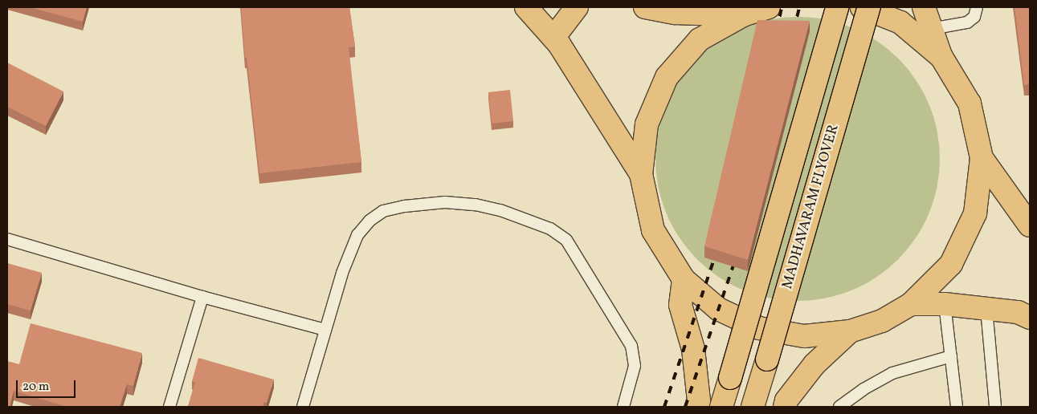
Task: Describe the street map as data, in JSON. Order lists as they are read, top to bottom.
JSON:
{
  "streets": {
    "main road": ["MADHAVARAM FLYOVER"]
  },
  "scale_bar": "20 m"
}
